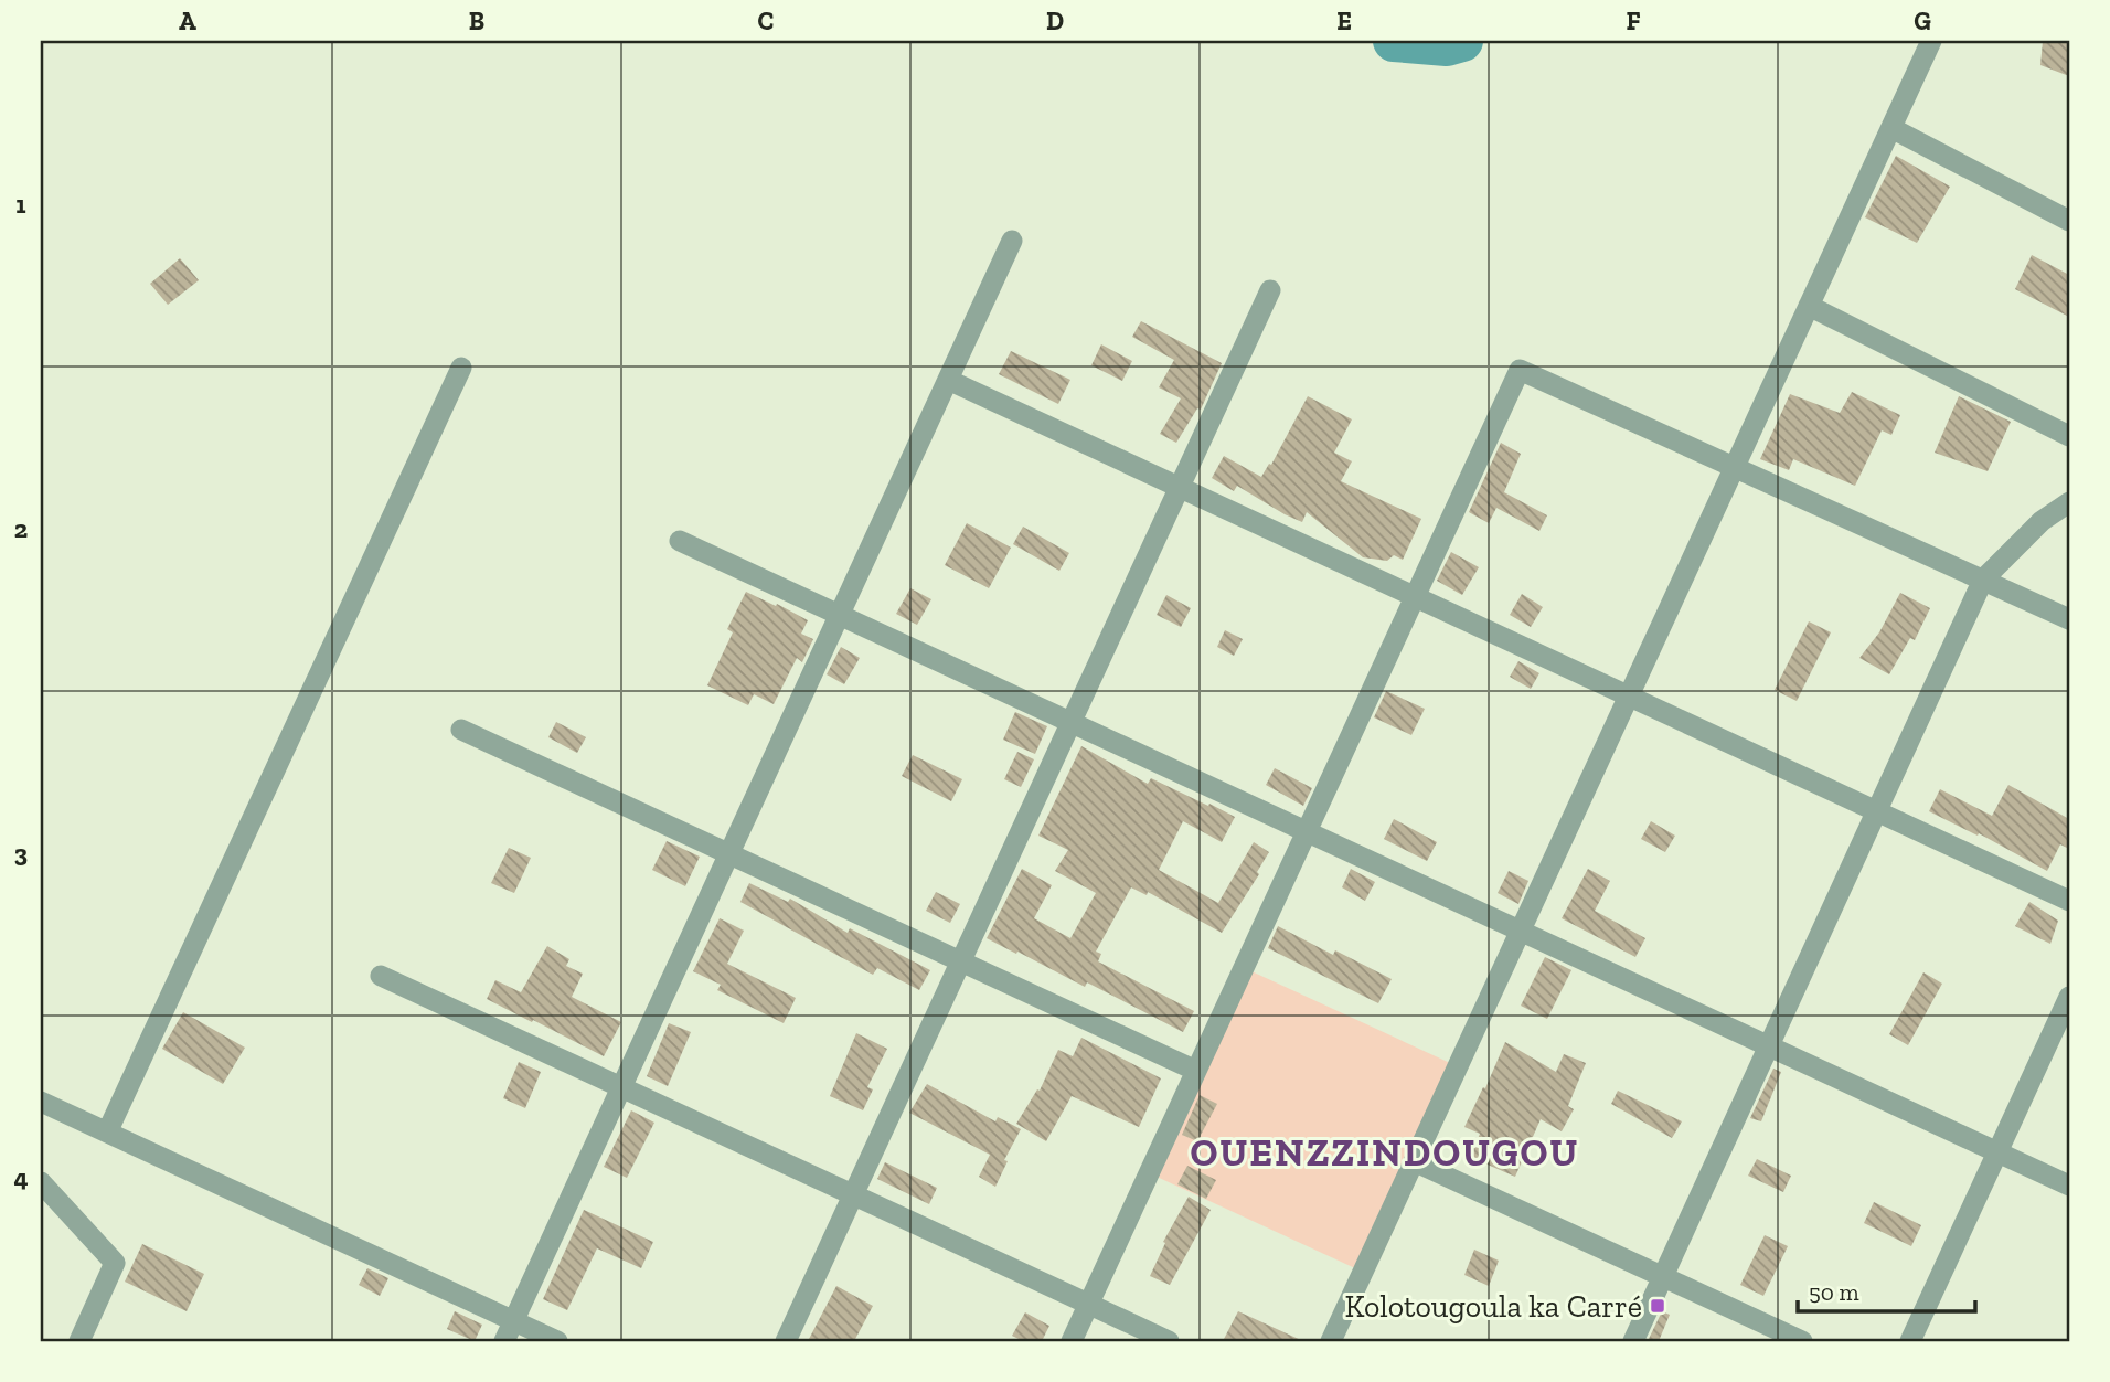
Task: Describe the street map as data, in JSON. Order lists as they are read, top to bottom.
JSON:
{
  "districts": ["OUENZZINDOUGOU"],
  "places": {
    "transit": ["Kolotougoula ka Carré"]
  },
  "scale_bar": "50 m",
  "grid": {
    "columns": [
      "A",
      "B",
      "C",
      "D",
      "E",
      "F",
      "G"
    ],
    "rows": [
      "1",
      "2",
      "3",
      "4"
    ]
  }
}
